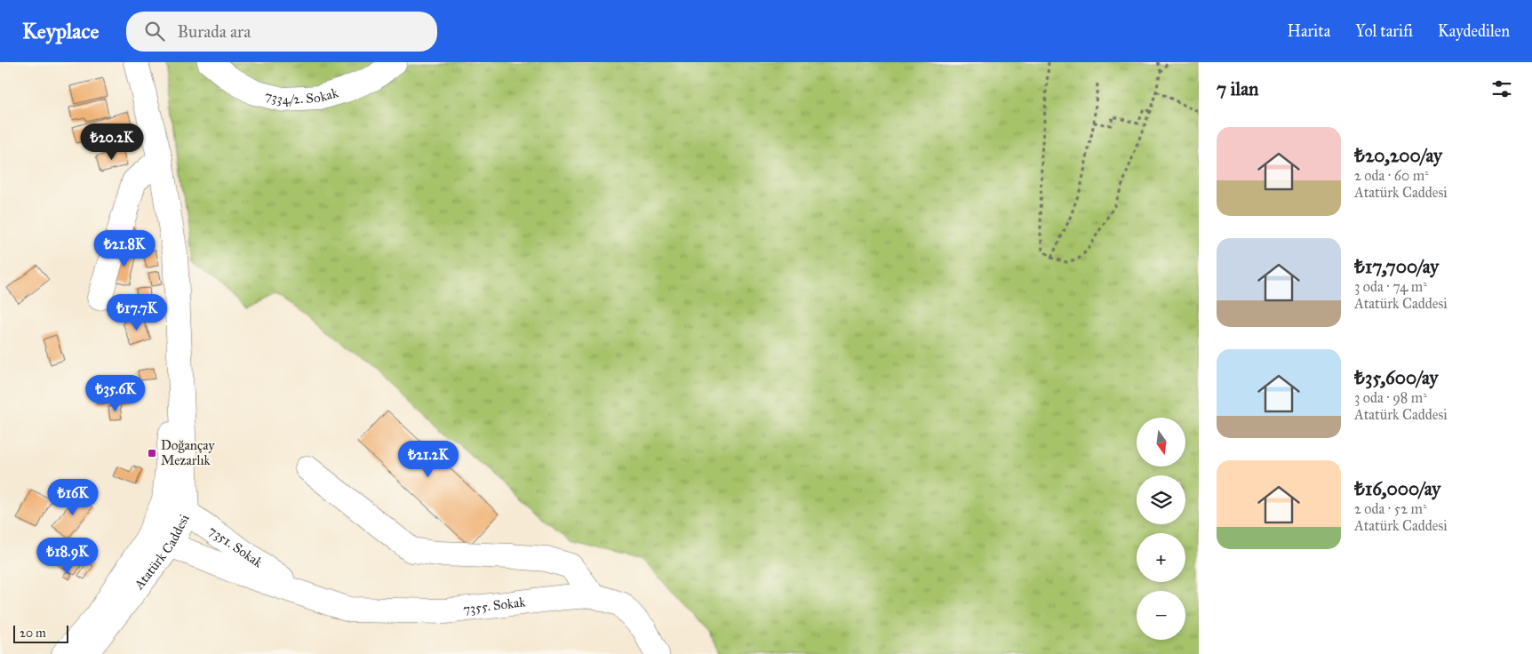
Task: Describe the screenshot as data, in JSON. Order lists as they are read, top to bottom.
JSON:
{
  "streets": {
    "street": [
      "7334/2. Sokak",
      "7351. Sokak",
      "Atatürk Caddesi",
      "7355. Sokak"
    ]
  },
  "crossings": [
    ["7351. Sokak", "Atatürk Caddesi"],
    ["7351. Sokak", "7355. Sokak"]
  ],
  "places": {
    "transit": ["Doğançay Mezarlık"]
  },
  "scale_bar": "20 m",
  "north": "bottom",
  "page": {
    "header": "Keyplace",
    "search": "Burada ara",
    "nav": ["Harita", "Yol tarifi", "Kaydedilen"],
    "heading": "7 ilan",
    "list": [
      {
        "name": "₺20,200/ay",
        "note": "2 oda · 60 m² · Atatürk Caddesi"
      },
      {
        "name": "₺17,700/ay",
        "note": "3 oda · 74 m² · Atatürk Caddesi"
      },
      {
        "name": "₺35,600/ay",
        "note": "3 oda · 98 m² · Atatürk Caddesi"
      },
      {
        "name": "₺16,000/ay",
        "note": "2 oda · 52 m² · Atatürk Caddesi"
      }
    ],
    "price": [
      "₺20.2K",
      "₺21.8K",
      "₺17.7K",
      "₺35.6K",
      "₺21.2K",
      "₺16K",
      "₺18.9K"
    ],
    "map_buttons": ["+", "−"],
    "scale": "20 m"
  }
}
